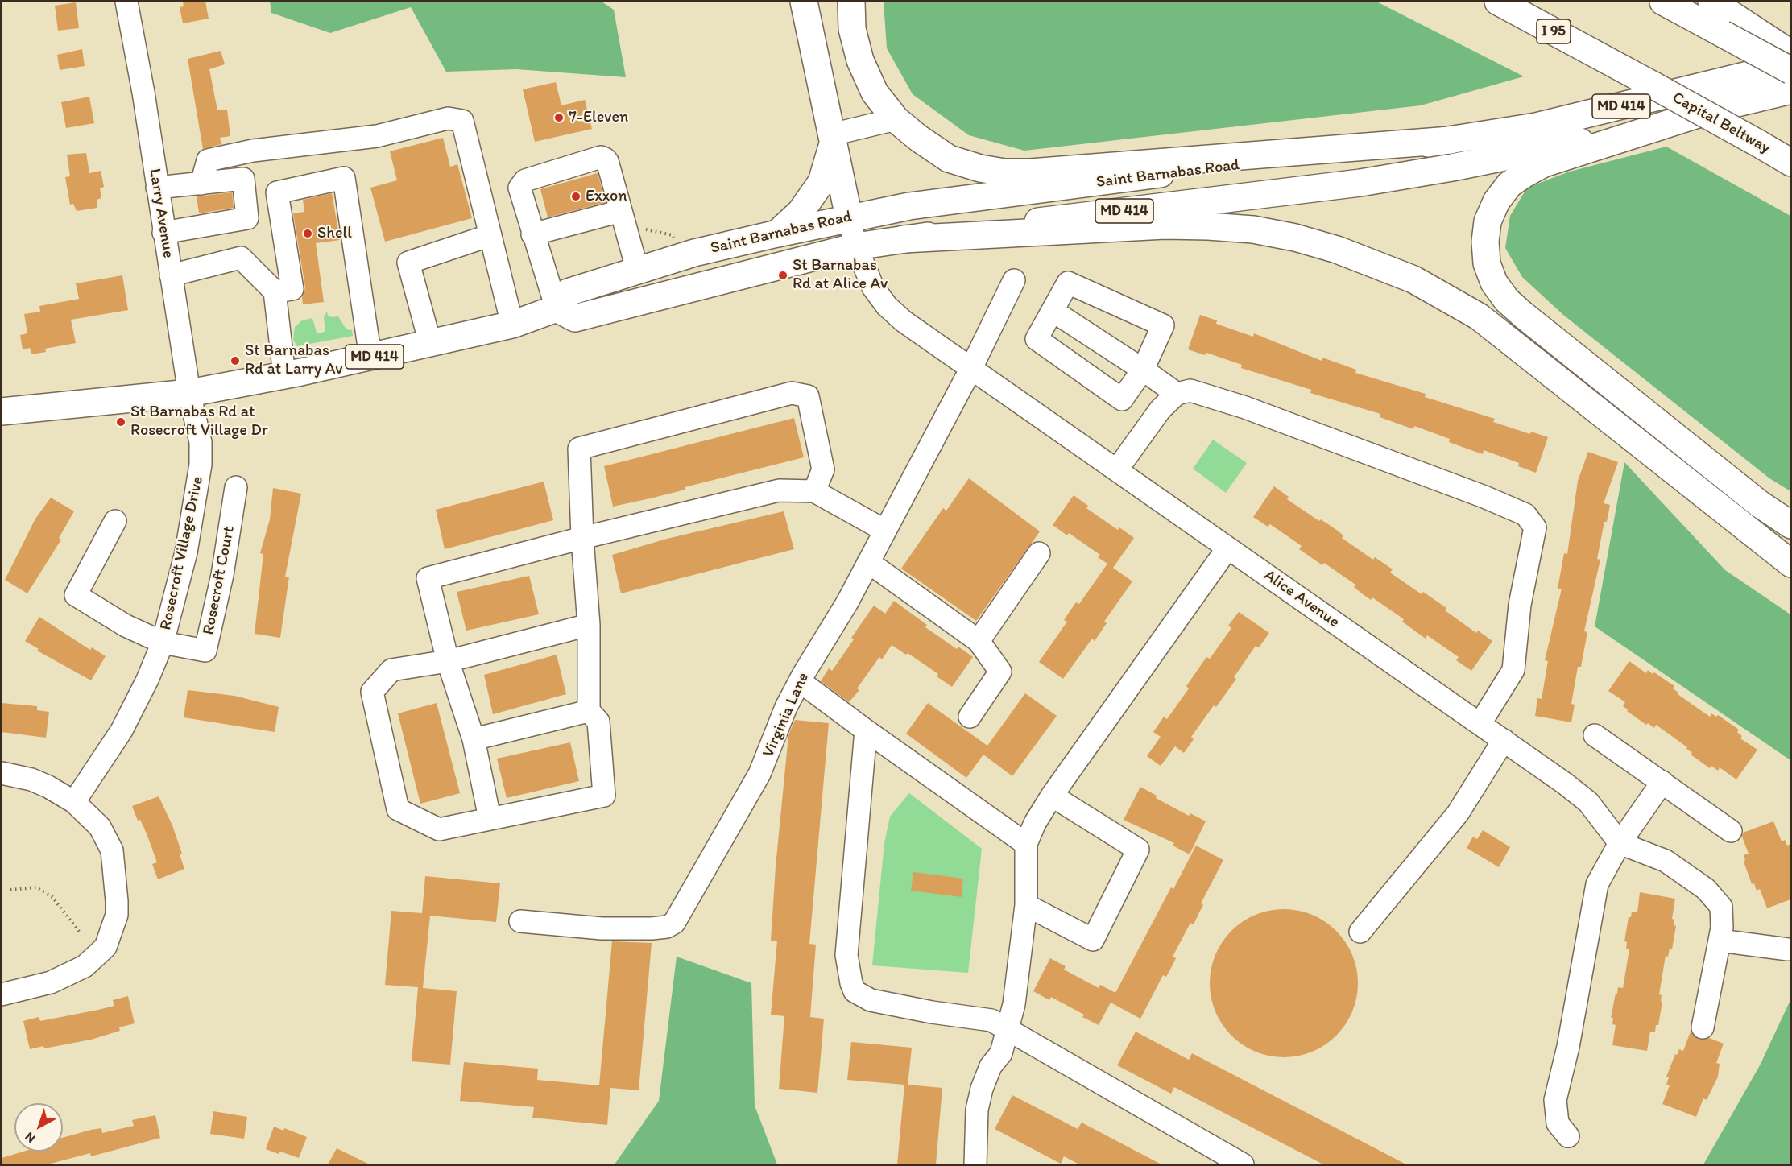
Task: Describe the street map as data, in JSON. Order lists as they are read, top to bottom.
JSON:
{
  "streets": {
    "main road": [
      "I 95",
      "MD 414",
      "Capital Beltway",
      "Saint Barnabas Road"
    ],
    "street": [
      "Larry Avenue",
      "Rosecroft Village Drive",
      "Rosecroft Court",
      "Alice Avenue",
      "Virginia Lane"
    ]
  },
  "crossings": [
    ["Saint Barnabas Road", "Larry Avenue"],
    ["Larry Avenue", "Rosecroft Village Drive"],
    ["Rosecroft Village Drive", "Rosecroft Court"],
    ["Alice Avenue", "Virginia Lane"]
  ],
  "places": [
    "7-Eleven",
    "Exxon",
    "Shell",
    "St Barnabas Rd at Alice Av",
    "St Barnabas Rd at Larry Av",
    "St Barnabas Rd at Rosecroft Village Dr"
  ],
  "north": "bottom left"
}
